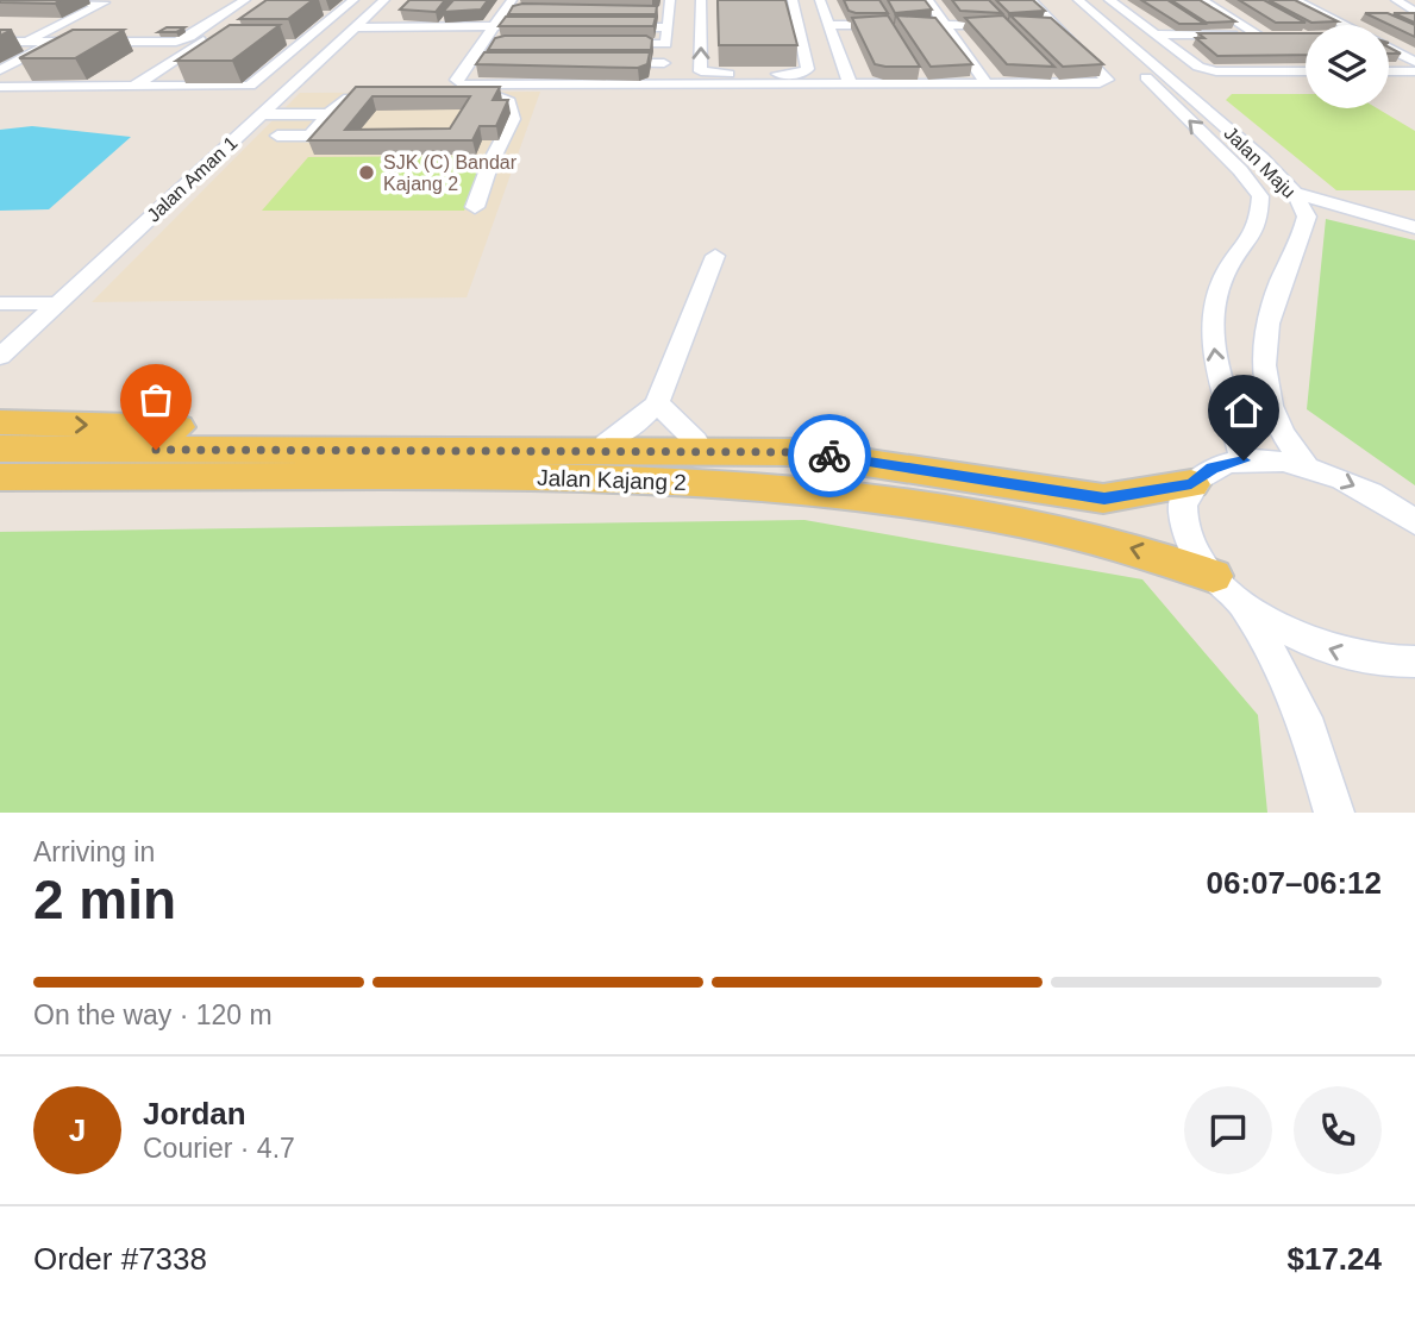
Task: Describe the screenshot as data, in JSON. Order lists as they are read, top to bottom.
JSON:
{
  "streets": {
    "main road": ["Jalan Kajang 2"],
    "street": ["Jalan Maju", "Jalan Aman 1"]
  },
  "places": ["SJK (C) Bandar Kajang 2"],
  "page": {
    "heading": ["2 min", "Arriving in", "06:07–06:12"],
    "panel": [
      "Jordan",
      "Courier · 4.7",
      "Order #7338",
      "$17.24"
    ],
    "bar": "On the way · 120 m",
    "round": "J"
  }
}
